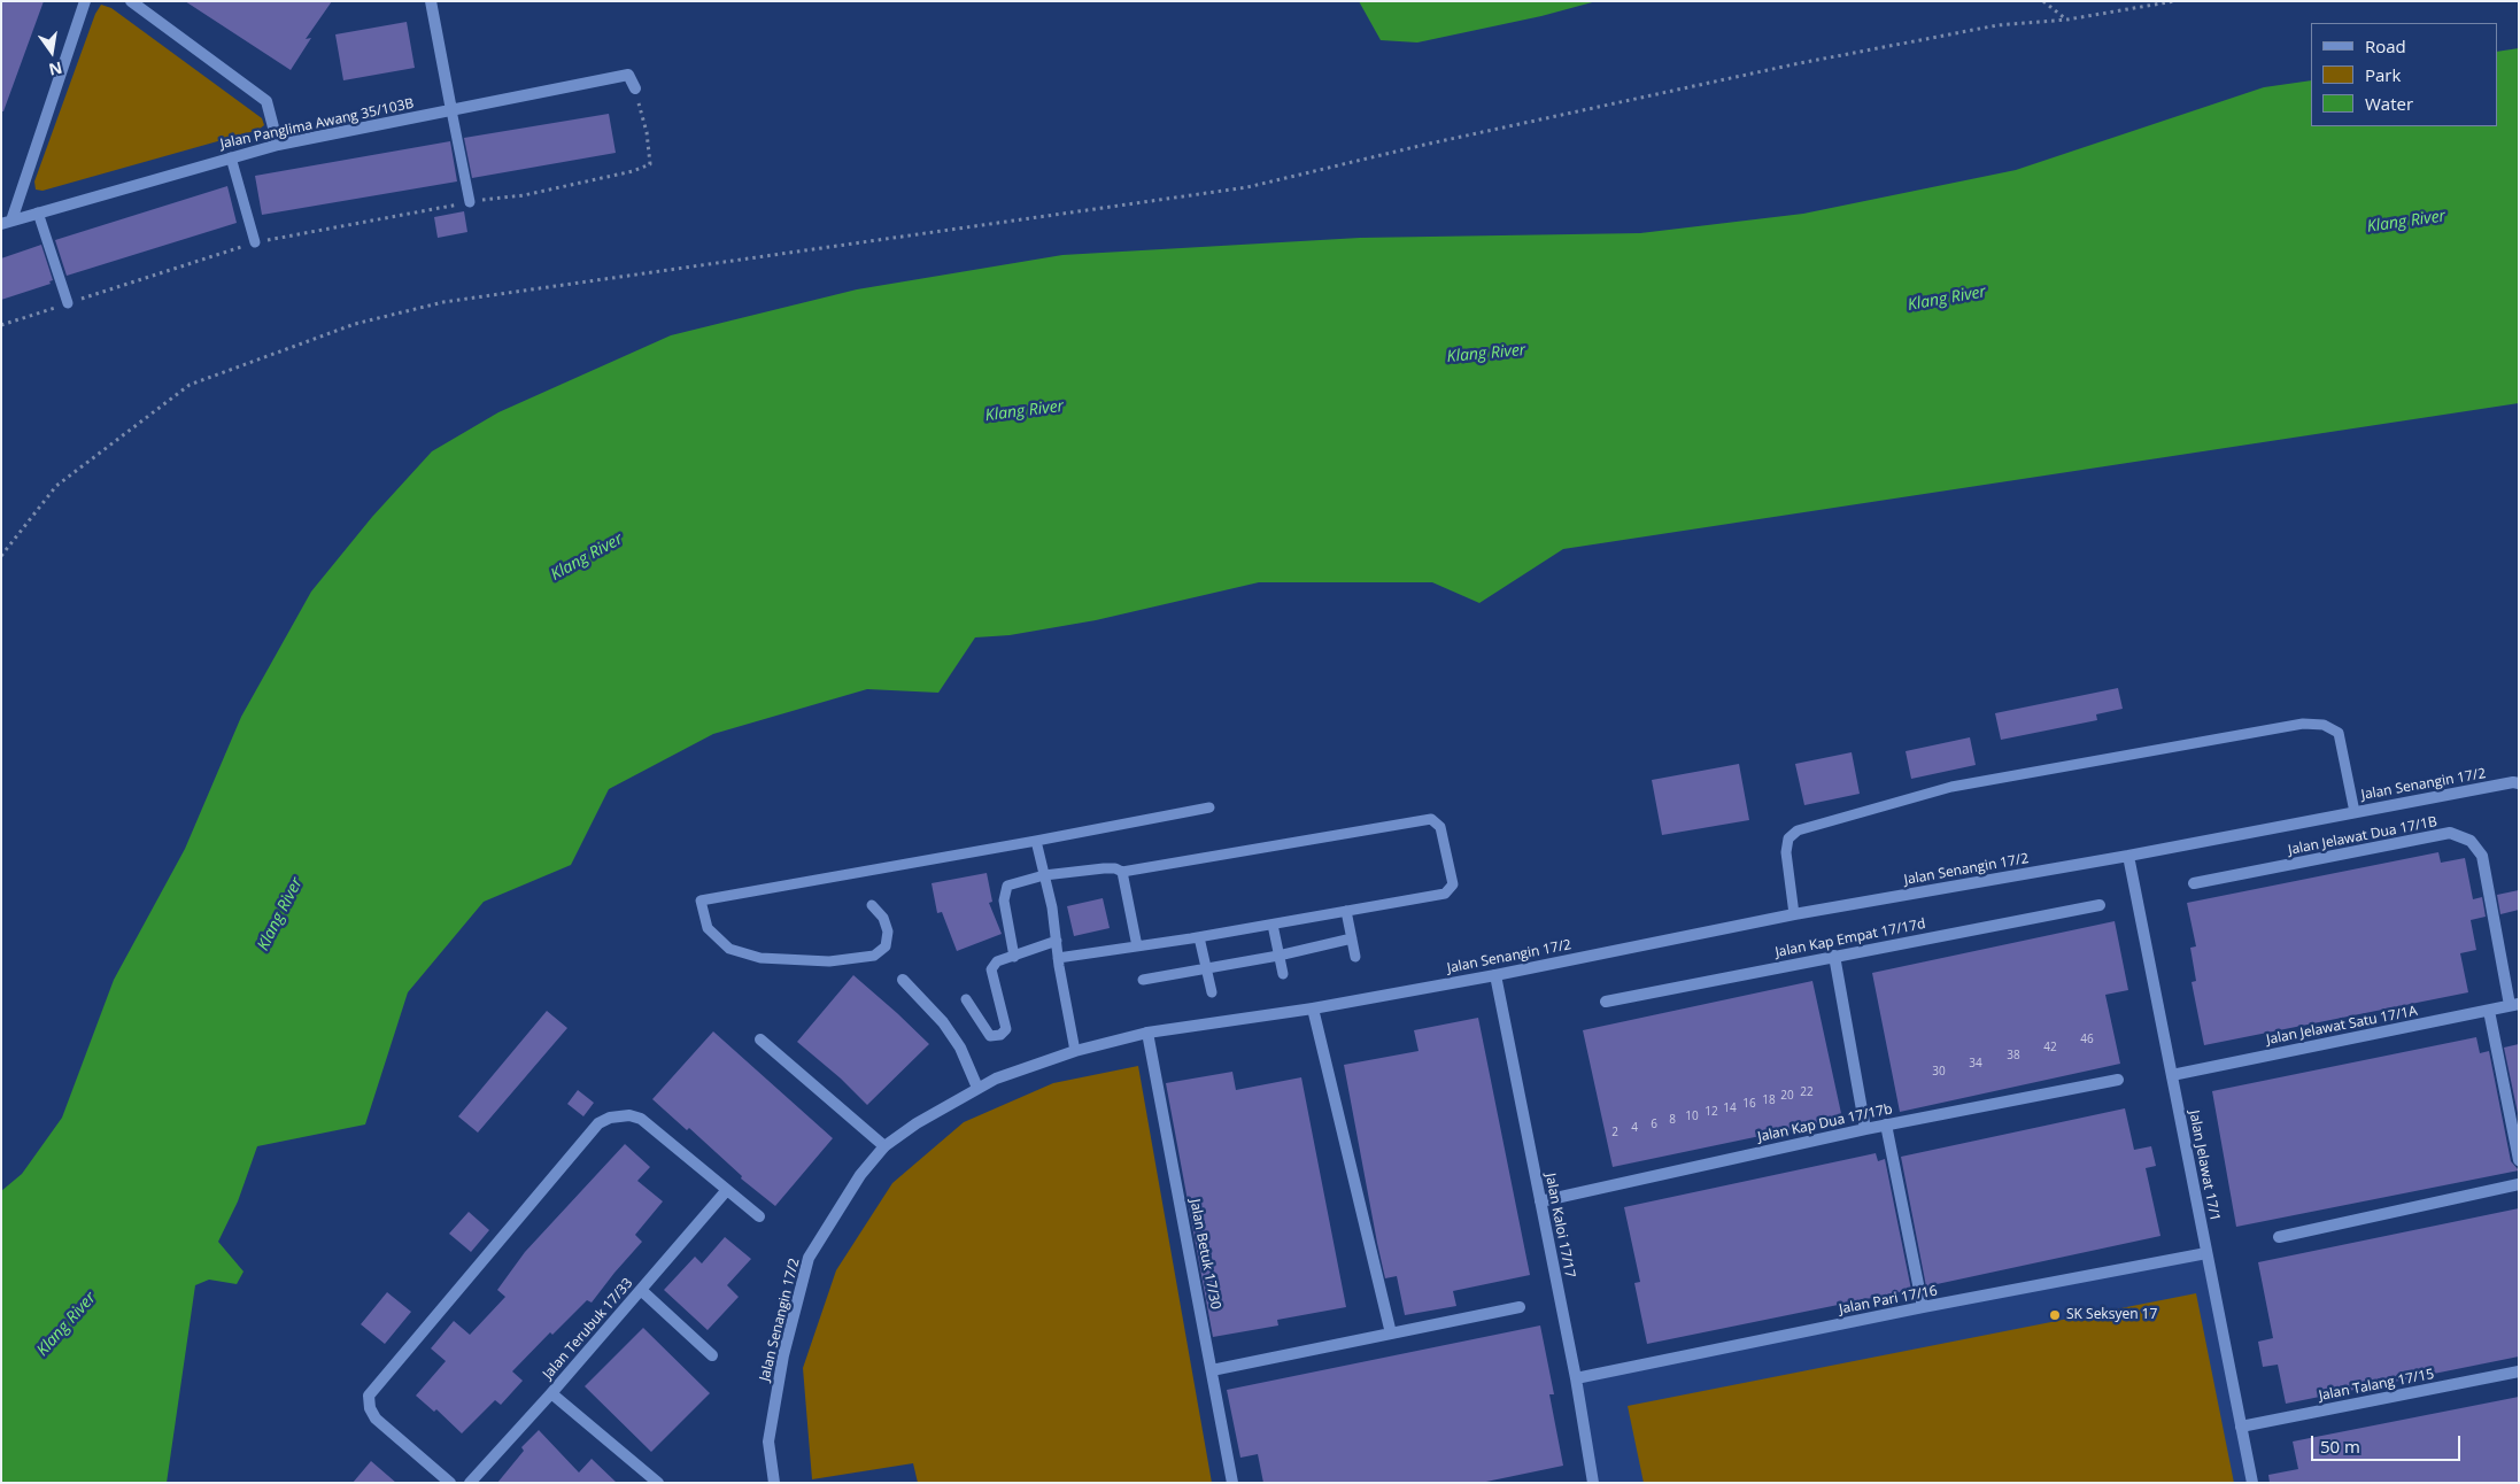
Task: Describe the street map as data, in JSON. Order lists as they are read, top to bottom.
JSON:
{
  "streets": {
    "street": [
      "Jalan Panglima Awang 35/103B",
      "Jalan Senangin 17/2",
      "Jalan Jelawat Dua 17/1B",
      "Jalan Kap Empat 17/17d",
      "Jalan Jelawat Satu 17/1A",
      "Jalan Kap Dua 17/17b",
      "Jalan Jelawat 17/1",
      "Jalan Kaloi 17/17",
      "Jalan Betuk 17/30",
      "Jalan Pari 17/16",
      "Jalan Terubuk 17/33",
      "Jalan Talang 17/15"
    ]
  },
  "crossings": [
    ["Jalan Senangin 17/2", "Jalan Jelawat 17/1"],
    ["Jalan Senangin 17/2", "Jalan Kaloi 17/17"],
    ["Jalan Senangin 17/2", "Jalan Betuk 17/30"],
    ["Jalan Jelawat Dua 17/1B", "Jalan Jelawat Satu 17/1A"],
    ["Jalan Jelawat Satu 17/1A", "Jalan Jelawat 17/1"],
    ["Jalan Kap Dua 17/17b", "Jalan Kaloi 17/17"],
    ["Jalan Jelawat 17/1", "Jalan Pari 17/16"],
    ["Jalan Jelawat 17/1", "Jalan Talang 17/15"],
    ["Jalan Kaloi 17/17", "Jalan Pari 17/16"]
  ],
  "water": ["Klang River"],
  "places": ["SK Seksyen 17"],
  "house_numbers": [
    "46",
    "42",
    "38",
    "34",
    "30",
    "22",
    "20",
    "18",
    "16",
    "14",
    "12",
    "10",
    "8",
    "6",
    "4",
    "2"
  ],
  "legend": ["Road", "Park", "Water"],
  "scale_bar": "50 m",
  "north": "bottom"
}
